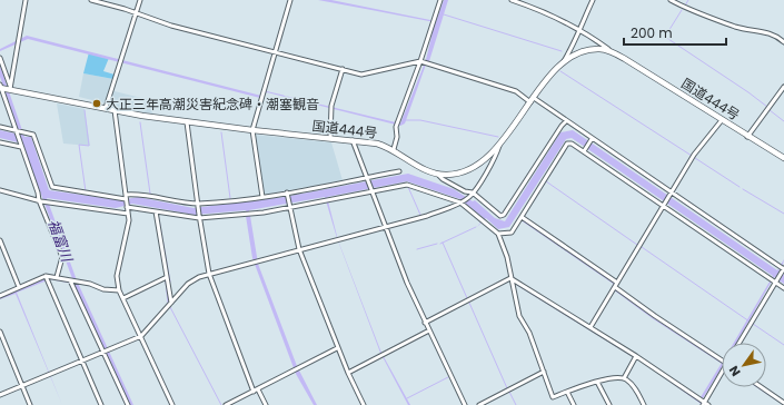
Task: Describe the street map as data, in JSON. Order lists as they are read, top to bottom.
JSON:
{
  "streets": {
    "highway": ["国道444号"]
  },
  "water": ["福富川"],
  "places": ["大正三年高潮災害紀念碑・潮塞観音"],
  "scale_bar": "200 m",
  "north": "bottom left"
}
